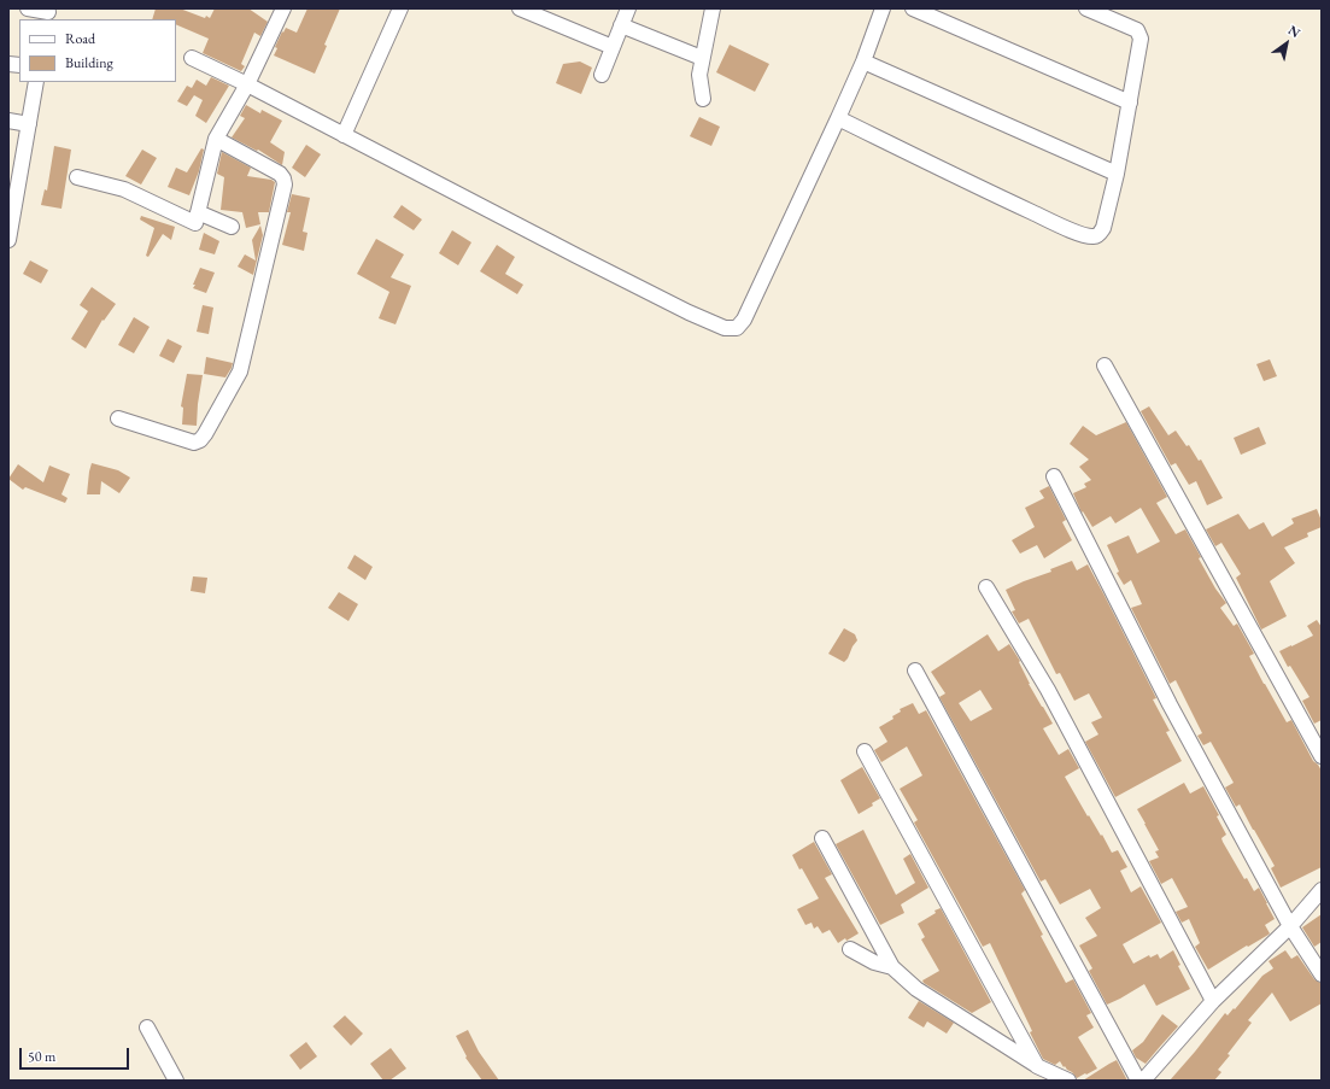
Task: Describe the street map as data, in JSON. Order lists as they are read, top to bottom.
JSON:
{
  "legend": ["Road", "Building"],
  "scale_bar": "50 m",
  "north": "top right"
}
